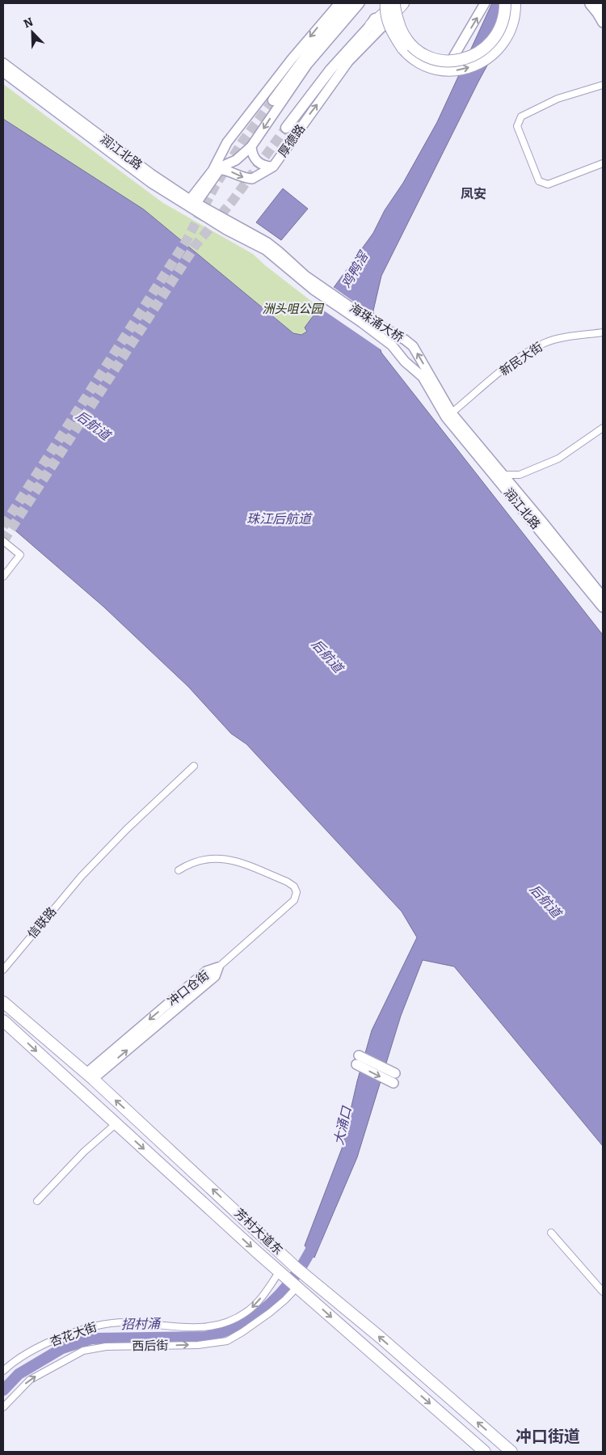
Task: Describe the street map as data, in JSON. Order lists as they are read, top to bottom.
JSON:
{
  "streets": {
    "highway": ["芳村大道东"],
    "main road": [
      "厚德路",
      "润江北路",
      "海珠涌大桥",
      "冲口仓街"
    ],
    "street": [
      "新民大街",
      "信联路",
      "杏花大街",
      "西后街"
    ]
  },
  "crossings": [
    ["润江北路", "海珠涌大桥"],
    ["润江北路", "新民大街"],
    ["海珠涌大桥", "新民大街"],
    ["冲口仓街", "芳村大道东"],
    ["芳村大道东", "杏花大街"],
    ["芳村大道东", "西后街"],
    ["杏花大街", "西后街"]
  ],
  "one_way": ["杏花大街", "西后街"],
  "districts": ["凤安", "冲口街道"],
  "water": [
    "鸡鸭滘",
    "后航道",
    "珠江后航道",
    "大涌口",
    "招村涌"
  ],
  "parks": ["洲头咀公园"],
  "north": "top left"
}
